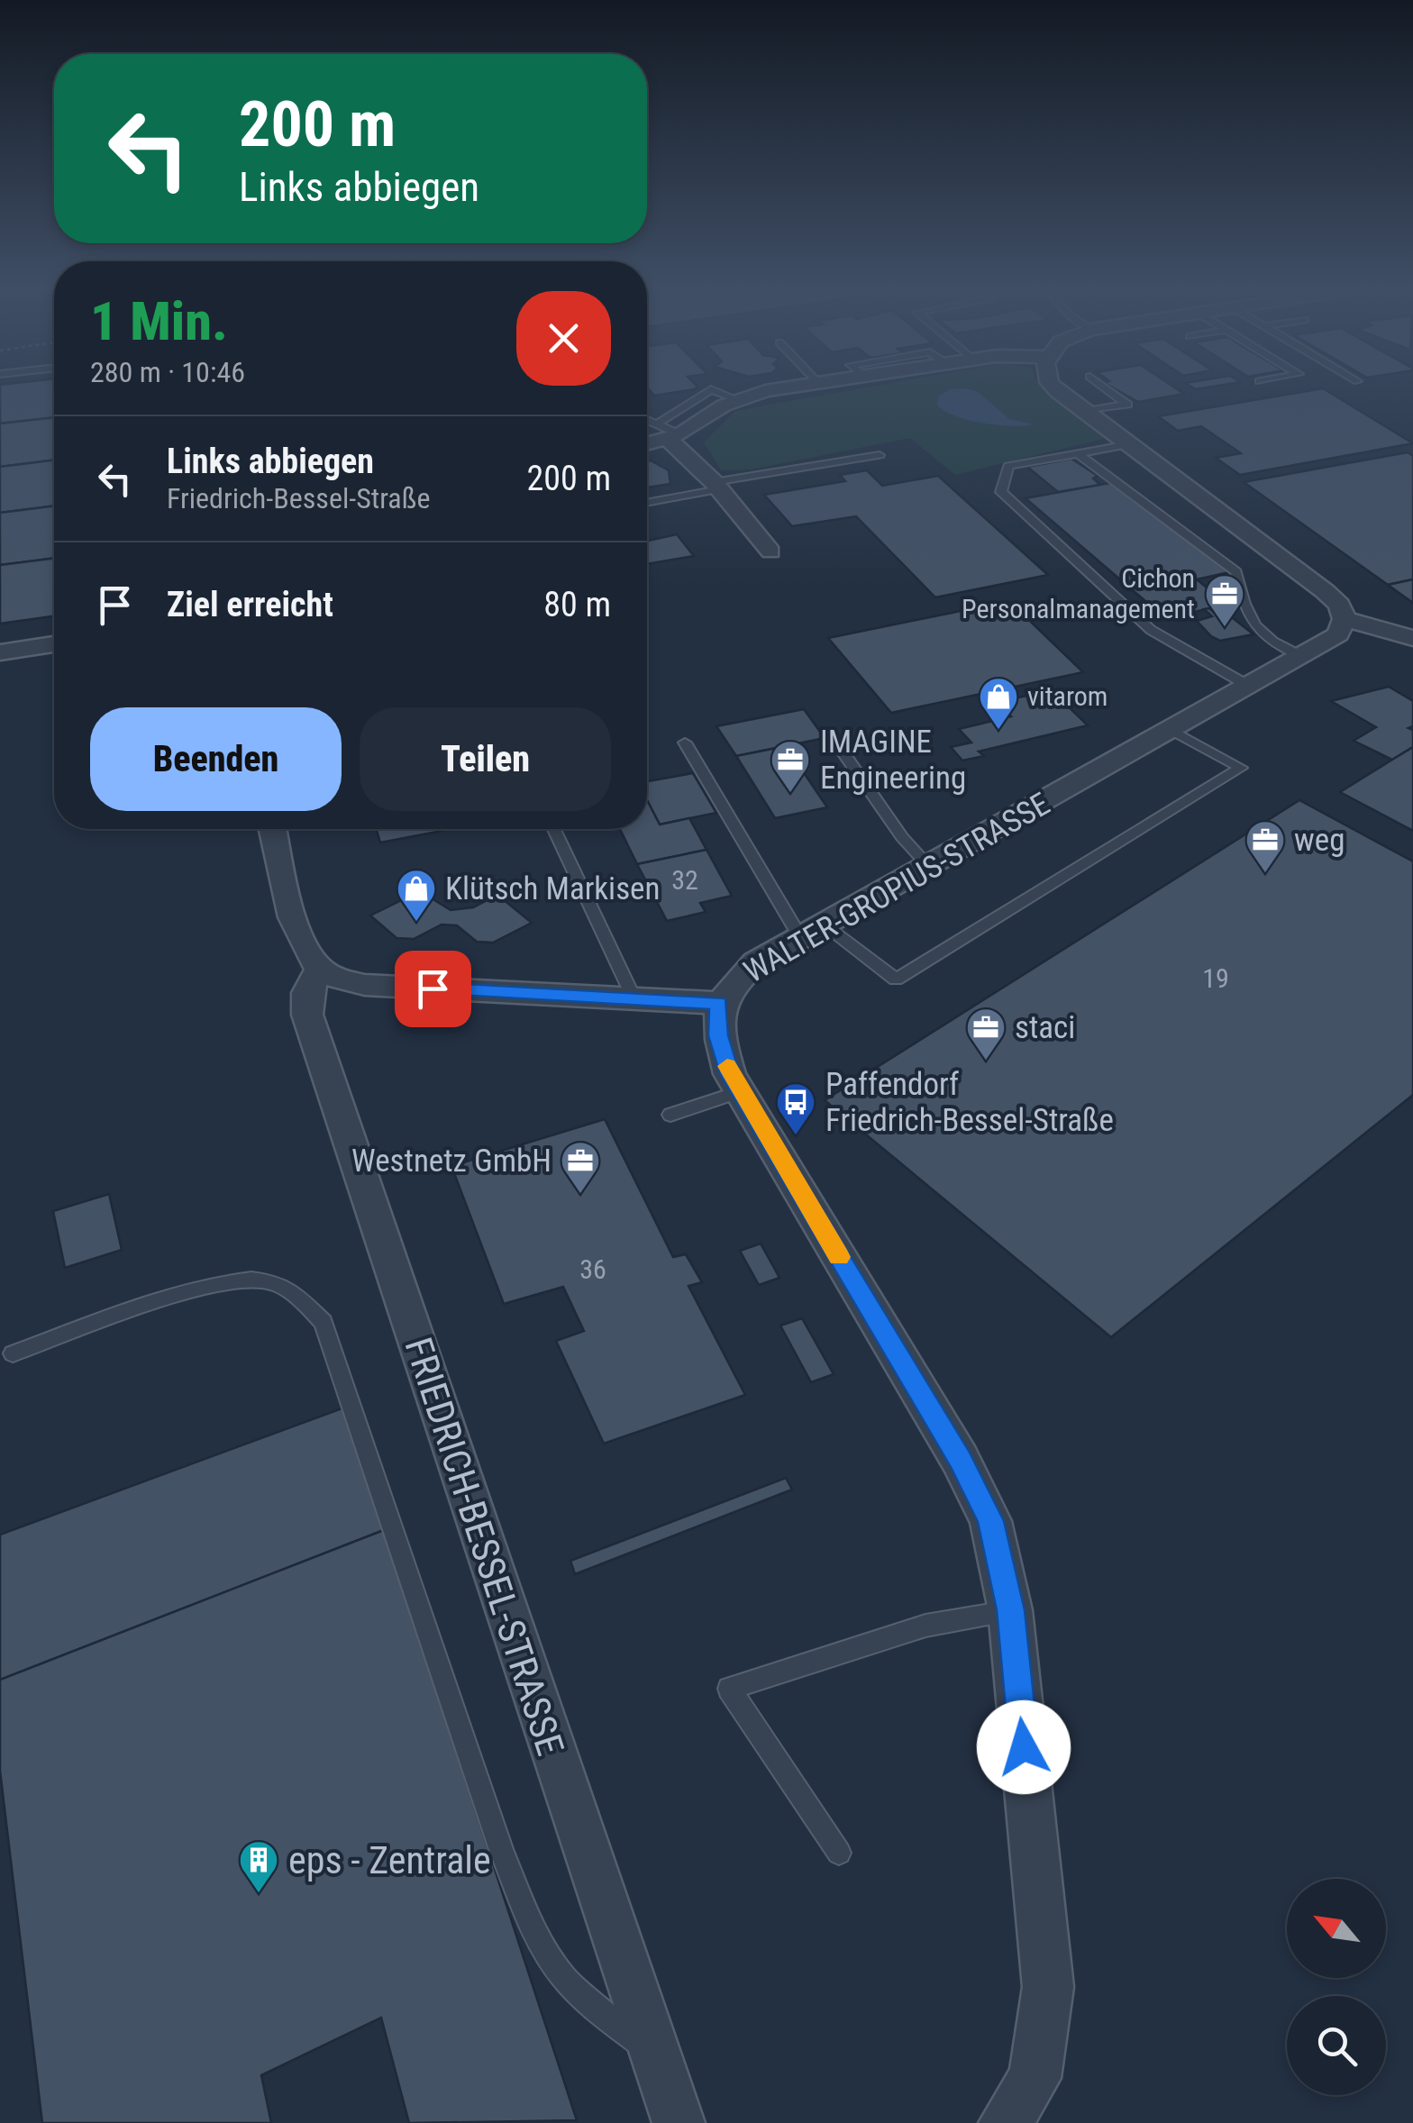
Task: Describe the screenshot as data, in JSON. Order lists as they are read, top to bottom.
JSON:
{
  "streets": {
    "street": ["WALTER-GROPIUS-STRASSE", "FRIEDRICH-BESSEL-STRASSE"]
  },
  "places": {
    "office": [
      "Cichon Personalmanagement",
      "IMAGINE Engineering",
      "weg",
      "staci",
      "Westnetz GmbH"
    ],
    "shop": ["vitarom", "Klütsch Markisen"],
    "bus stop": ["Paffendorf Friedrich-Bessel-Straße"],
    "building": ["eps - Zentrale"]
  },
  "house_numbers": ["32", "19", "36"],
  "north": "top left",
  "page": {
    "turn": ["200 m", "Links abbiegen"],
    "heading": ["1 Min.", "280 m · 10:46"],
    "list": [
      {
        "name": "Links abbiegen",
        "note": "Friedrich-Bessel-Straße",
        "value": "200 m"
      },
      {
        "name": "Ziel erreicht",
        "value": "80 m"
      }
    ],
    "buttons": ["Beenden", "Teilen"]
  }
}
